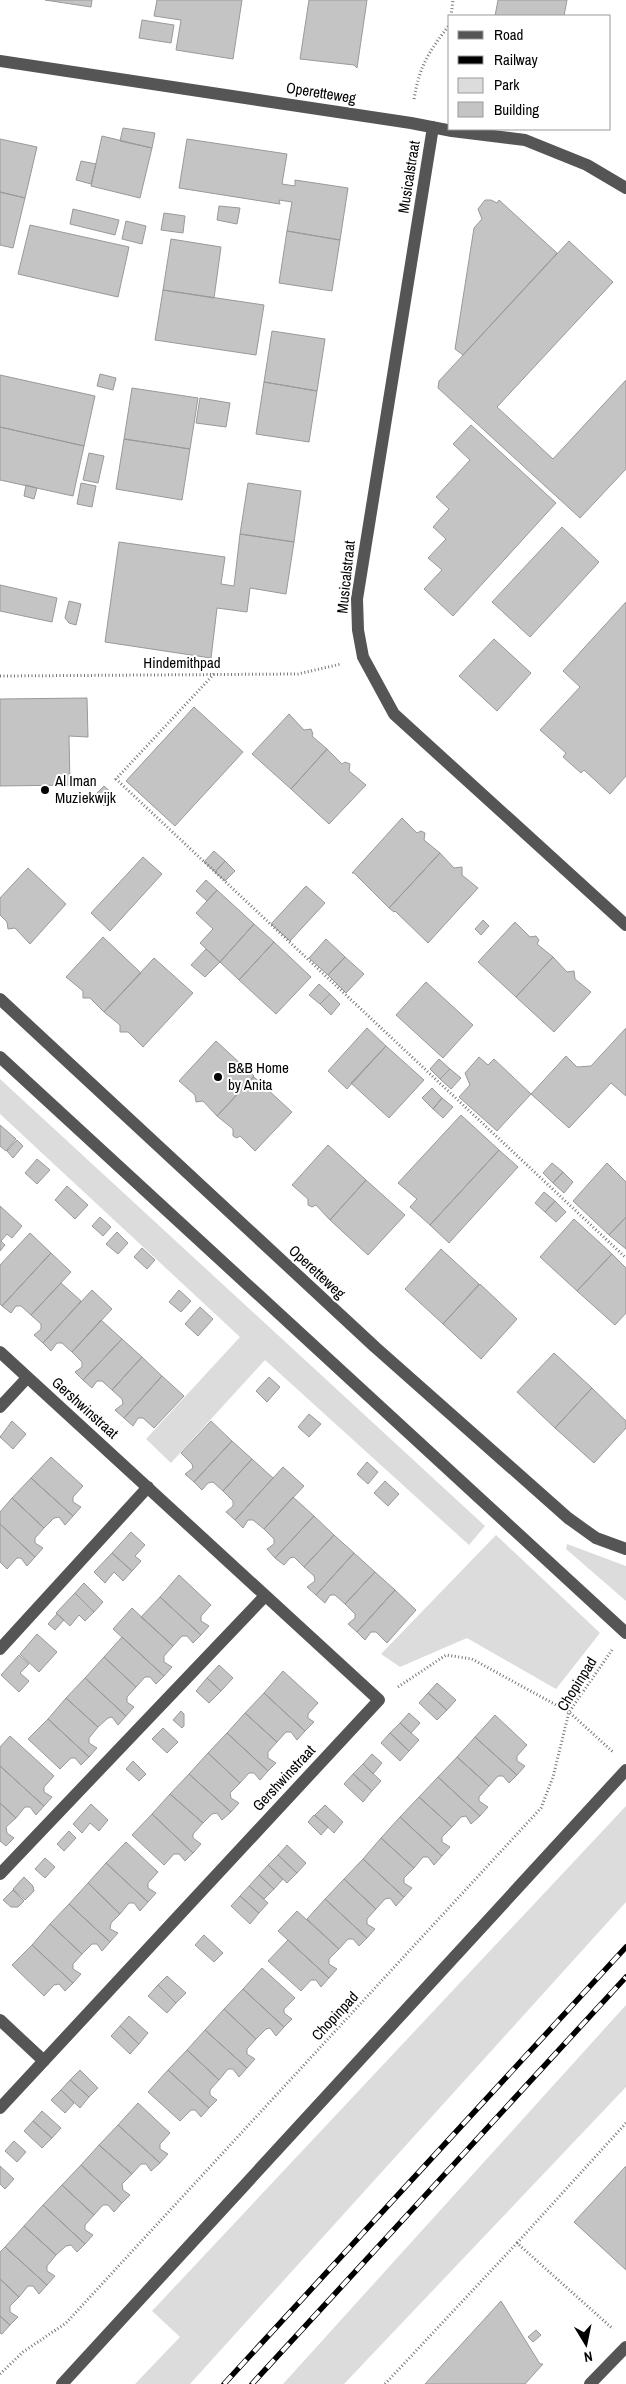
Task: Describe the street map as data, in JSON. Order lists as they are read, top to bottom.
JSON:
{
  "streets": {
    "street": ["Operetteweg", "Musicalstraat", "Gershwinstraat"],
    "path": ["Hindemithpad", "Chopinpad"]
  },
  "crossings": [
    ["Operetteweg", "Musicalstraat"],
    ["Musicalstraat", "Hindemithpad"]
  ],
  "places": ["Al Iman Muziekwijk", "B&B Home by Anita"],
  "legend": [
    "Road",
    "Railway",
    "Park",
    "Building"
  ],
  "north": "bottom"
}
